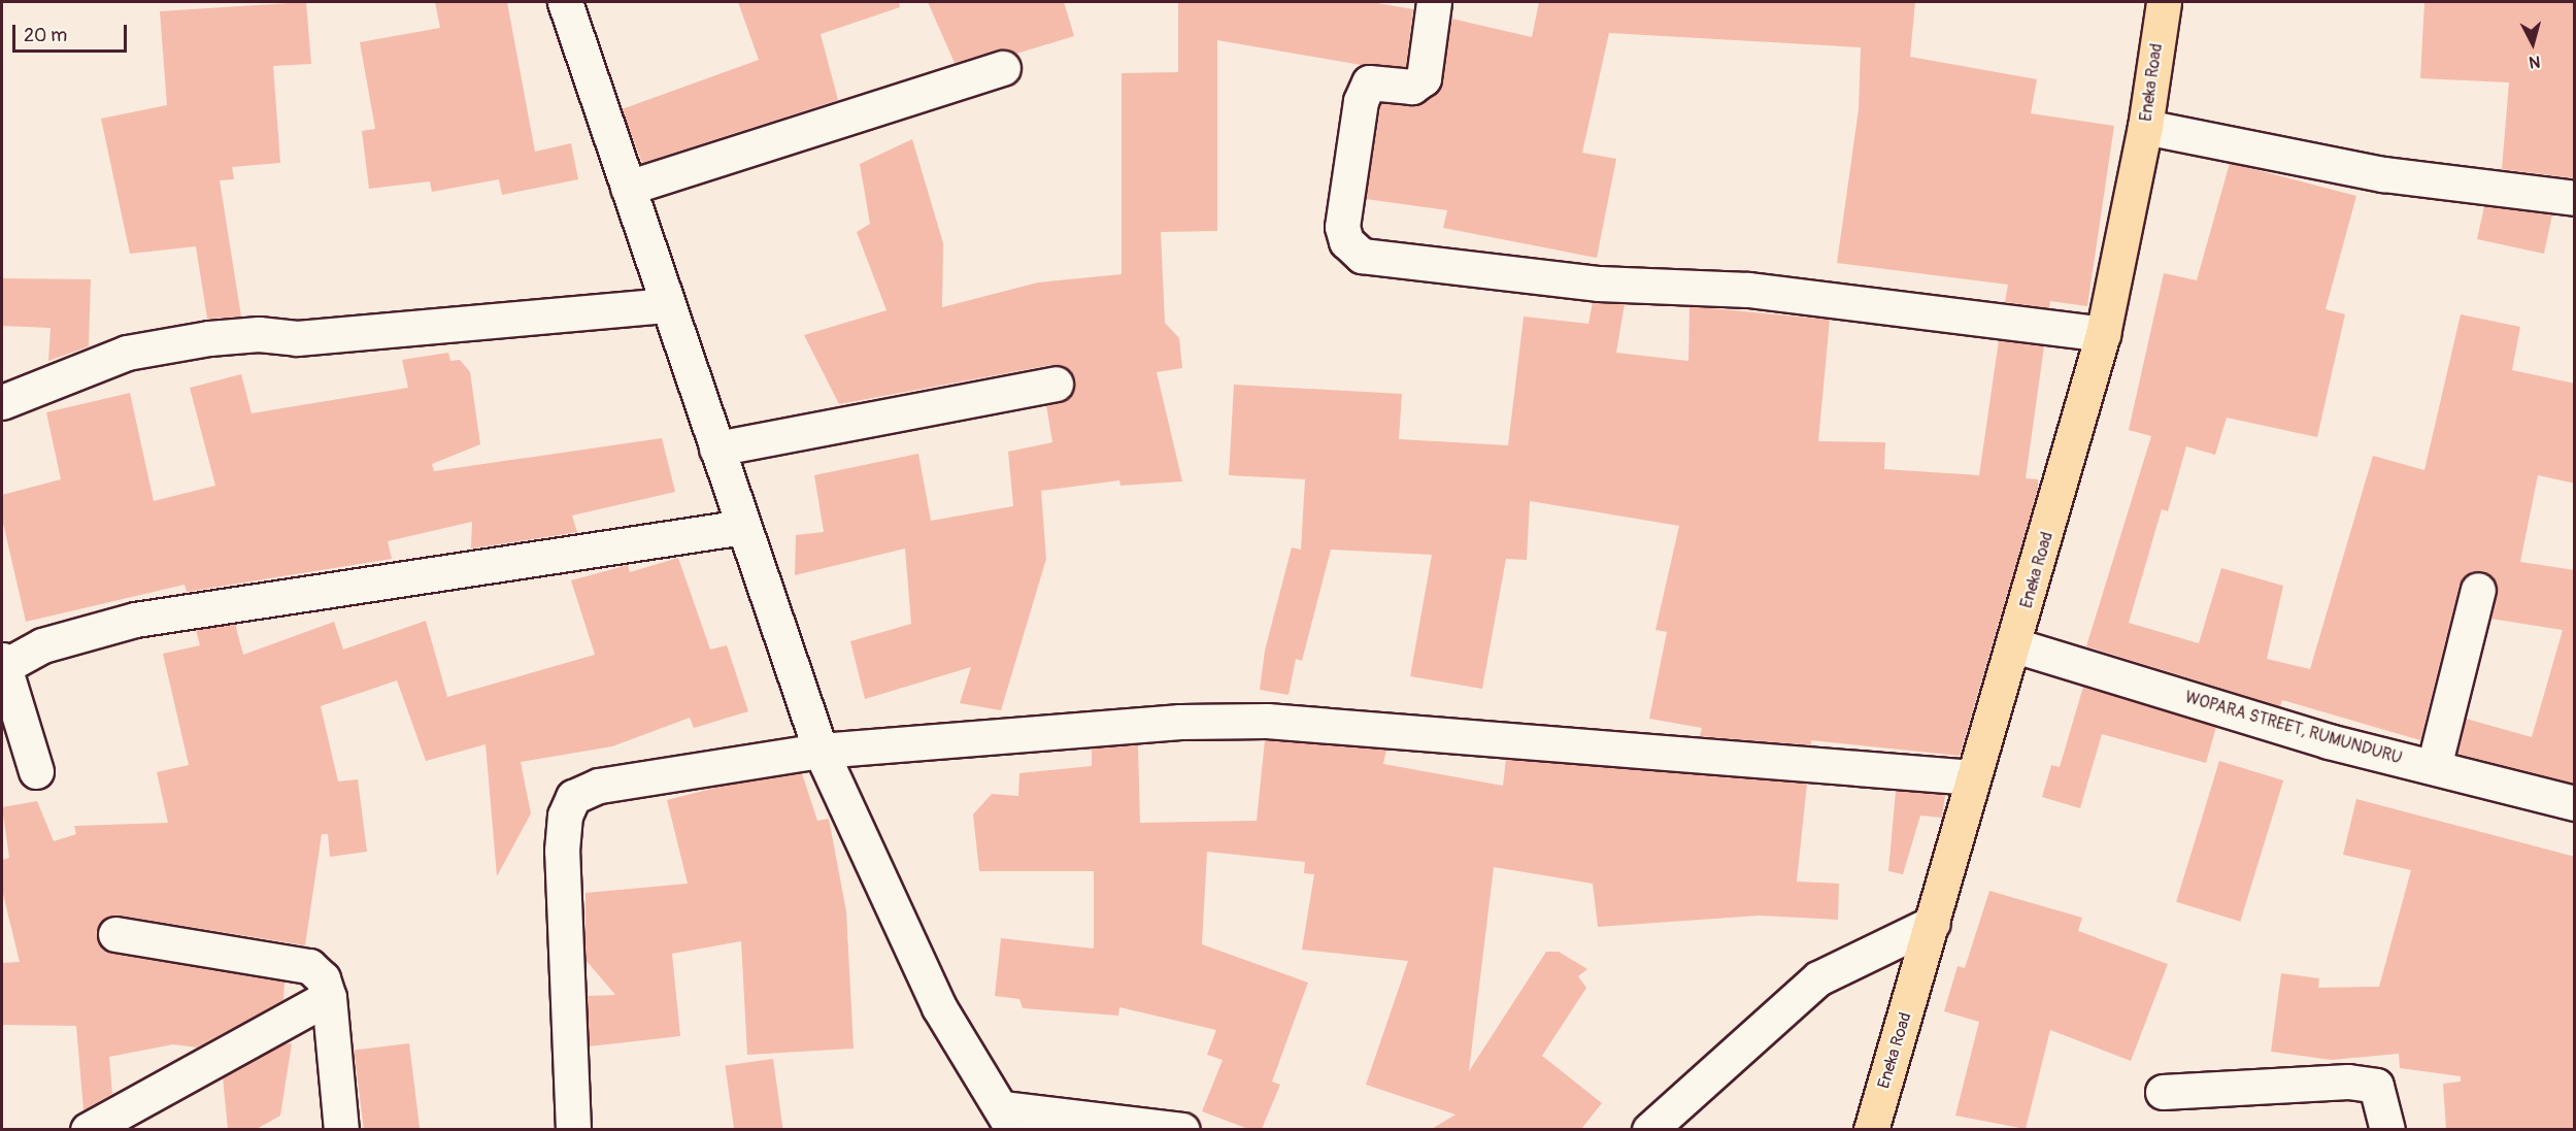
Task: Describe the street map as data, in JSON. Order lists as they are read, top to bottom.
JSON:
{
  "streets": {
    "main road": ["Eneka Road"],
    "street": ["WOPARA STREET, RUMUNDURU"]
  },
  "crossings": [
    ["Eneka Road", "WOPARA STREET, RUMUNDURU"]
  ],
  "scale_bar": "20 m",
  "north": "bottom"
}
